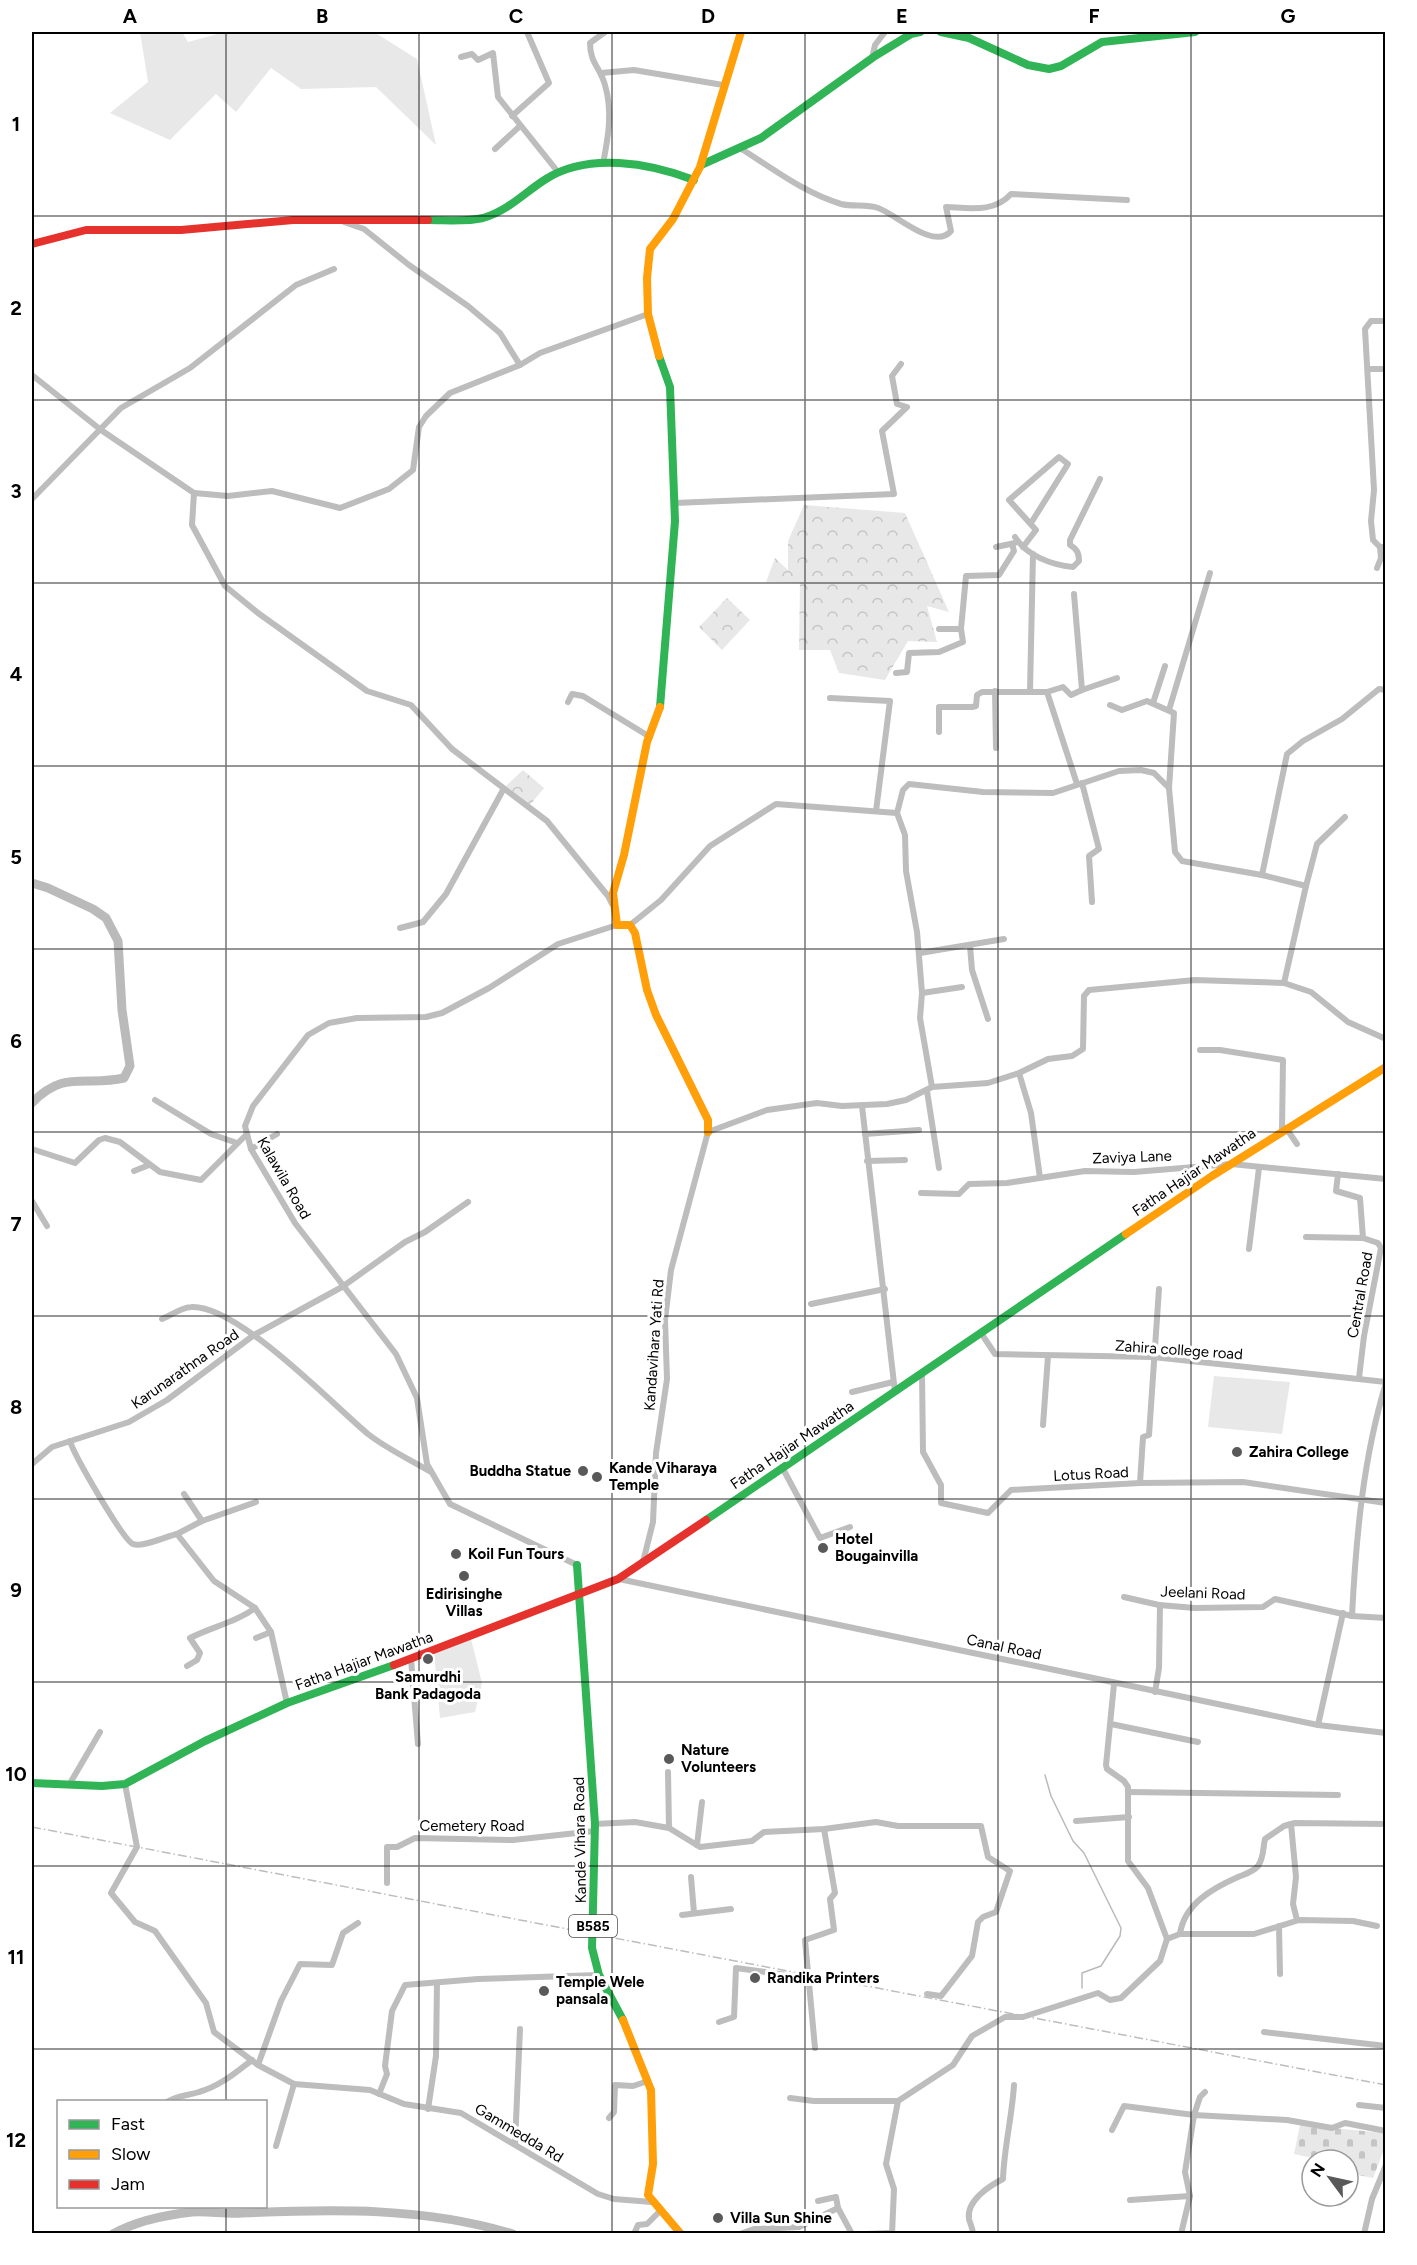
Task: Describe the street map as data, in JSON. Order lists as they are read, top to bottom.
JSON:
{
  "streets": {
    "street": [
      "Zaviya Lane",
      "Fatha Hajiar Mawatha",
      "Kalawila Road",
      "Central Road",
      "Kandavihara Yati Rd",
      "Zahira college road",
      "Karunarathna Road",
      "Lotus Road",
      "Jeelani Road",
      "Canal Road",
      "Cemetery Road",
      "Kande Vihara Road",
      "B585",
      "Gammedda Rd"
    ]
  },
  "crossings": [
    ["Zaviya Lane", "Fatha Hajiar Mawatha"],
    ["Zaviya Lane", "Central Road"],
    ["Fatha Hajiar Mawatha", "Kandavihara Yati Rd"],
    ["Fatha Hajiar Mawatha", "Zahira college road"],
    ["Fatha Hajiar Mawatha", "Lotus Road"],
    ["Fatha Hajiar Mawatha", "Canal Road"],
    ["Fatha Hajiar Mawatha", "Kande Vihara Road"],
    ["Fatha Hajiar Mawatha", "Gammedda Rd"],
    ["Kalawila Road", "Karunarathna Road"],
    ["Kalawila Road", "Kande Vihara Road"],
    ["Central Road", "Zahira college road"],
    ["Cemetery Road", "Kande Vihara Road"],
    ["Kande Vihara Road", "Gammedda Rd"]
  ],
  "places": [
    "Zahira College",
    "Buddha Statue",
    "Kande Viharaya Temple",
    "Hotel Bougainvilla",
    "Koil Fun Tours",
    "Edirisinghe Villas",
    "Samurdhi Bank Padagoda",
    "Nature Volunteers",
    "Randika Printers",
    "Temple Wele pansala",
    "Villa Sun Shine"
  ],
  "legend": ["Fast", "Slow", "Jam"],
  "north": "top left",
  "grid": {
    "columns": [
      "A",
      "B",
      "C",
      "D",
      "E",
      "F",
      "G"
    ],
    "rows": [
      "1",
      "2",
      "3",
      "4",
      "5",
      "6",
      "7",
      "8",
      "9",
      "10",
      "11",
      "12"
    ]
  }
}
